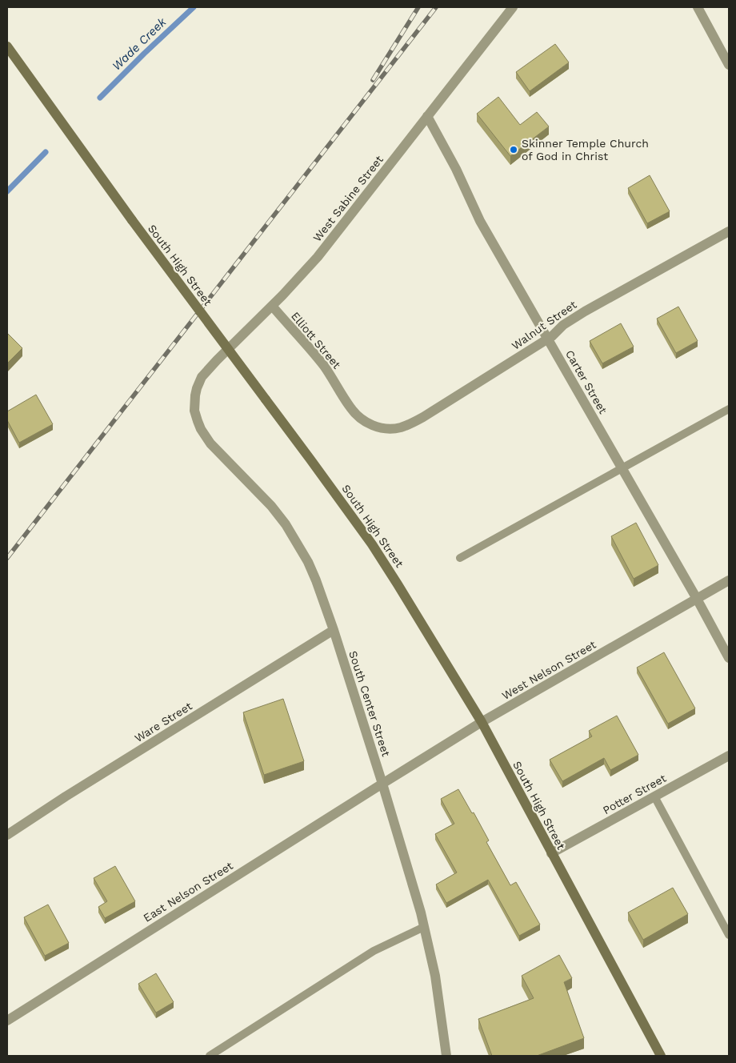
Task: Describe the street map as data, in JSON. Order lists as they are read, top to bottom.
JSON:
{
  "streets": {
    "main road": ["South High Street"],
    "street": [
      "West Sabine Street",
      "Walnut Street",
      "Elliott Street",
      "Carter Street",
      "West Nelson Street",
      "South Center Street",
      "Ware Street",
      "Potter Street",
      "East Nelson Street"
    ]
  },
  "crossings": [
    ["West Sabine Street", "Elliott Street"],
    ["West Sabine Street", "Carter Street"],
    ["West Sabine Street", "South Center Street"],
    ["South High Street", "West Nelson Street"],
    ["South High Street", "Potter Street"],
    ["Walnut Street", "Elliott Street"],
    ["Walnut Street", "Carter Street"],
    ["Carter Street", "West Nelson Street"],
    ["West Nelson Street", "South Center Street"],
    ["West Nelson Street", "East Nelson Street"],
    ["South Center Street", "Ware Street"],
    ["South Center Street", "East Nelson Street"]
  ],
  "water": ["Wade Creek"],
  "places": ["Skinner Temple Church of God in Christ"]
}
